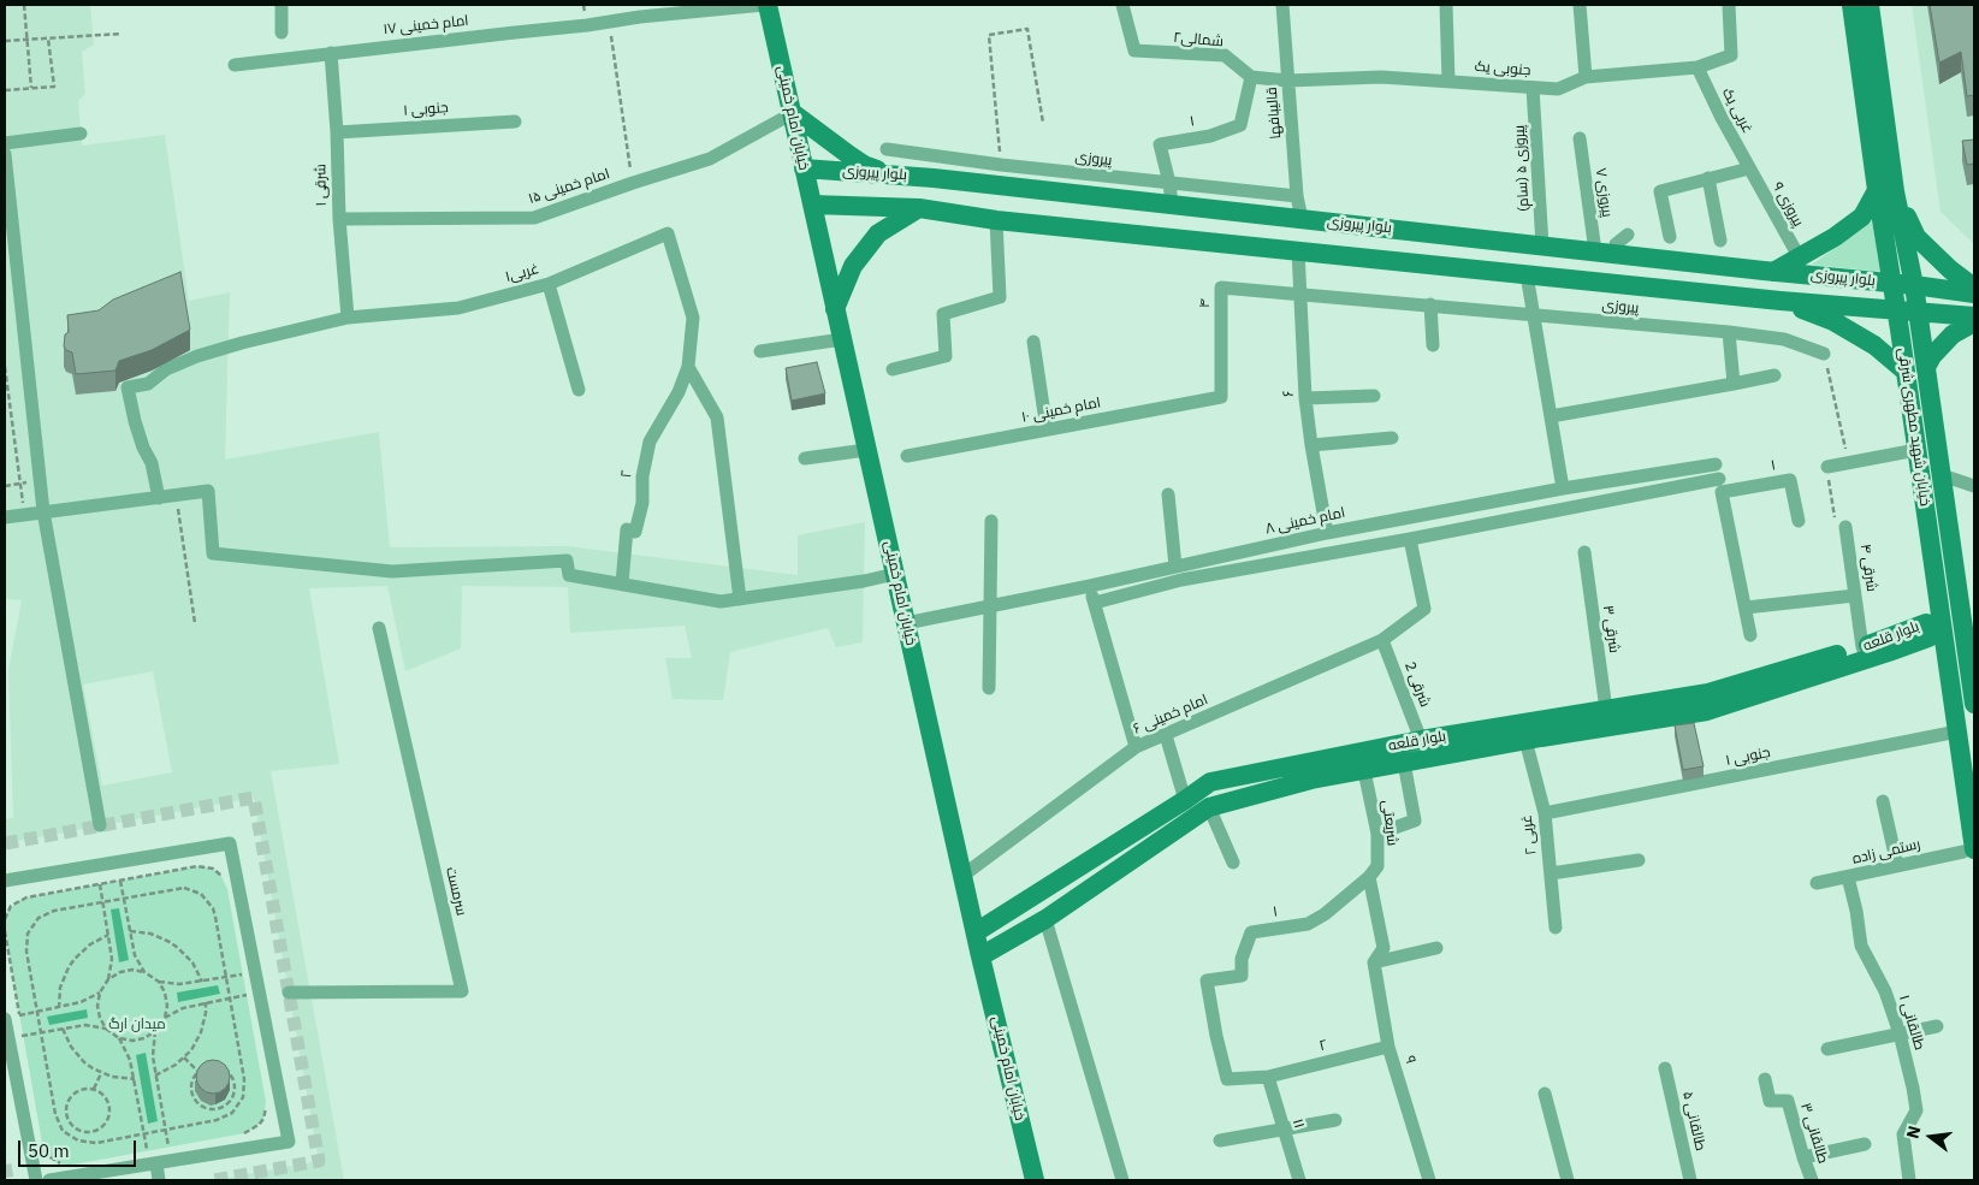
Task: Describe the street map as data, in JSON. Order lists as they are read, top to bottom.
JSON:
{
  "streets": {
    "main road": [
      "خیابان امام خمینی",
      "بلوار پیروزی",
      "خیابان شهید مطهری شرقی",
      "بلوار قلعه"
    ],
    "street": [
      "امام خمینی ۱۷",
      "شمالی۲",
      "جنوبی یک",
      "۱ جنوبی",
      "غربی یک",
      "قالیبافها",
      "۱",
      "پیروزی",
      "پیروزی ۵ (سام)",
      "۱ شرقی",
      "امام خمینی ۱۵",
      "پیروزی ۷",
      "پیروزی ۹",
      "غربی۱",
      "۴",
      "۶",
      "امام خمینی ۱۰",
      "۲",
      "امام خمینی ۸",
      "شرقی ۴",
      "۳ شرقی",
      "2 شرقی",
      "امام خمینی ۶",
      "شریعتی",
      "۲ غربی",
      "رستمی زاده",
      "سرمست",
      "طالقانی ۱",
      "۹",
      "طالقانی ۵",
      "۱۱",
      "طالقانی ۳"
    ]
  },
  "crossings": [
    ["امام خمینی ۱۷", "خیابان امام خمینی"],
    ["امام خمینی ۱۷", "۱ شرقی"],
    ["شمالی۲", "۱"],
    ["جنوبی یک", "غربی یک"],
    ["جنوبی یک", "قالیبافها"],
    ["جنوبی یک", "پیروزی ۵ (سام)"],
    ["۱ جنوبی", "۱ شرقی"],
    ["۱ جنوبی", "خیابان شهید مطهری شرقی"],
    ["۱ جنوبی", "۲ غربی"],
    ["غربی یک", "پیروزی ۹"],
    ["قالیبافها", "پیروزی"],
    ["قالیبافها", "بلوار پیروزی"],
    ["خیابان امام خمینی", "بلوار پیروزی"],
    ["خیابان امام خمینی", "امام خمینی ۱۵"],
    ["خیابان امام خمینی", "امام خمینی ۸"],
    ["خیابان امام خمینی", "بلوار قلعه"],
    ["خیابان امام خمینی", "امام خمینی ۶"],
    ["۱", "پیروزی"],
    ["۱", "بلوار پیروزی"],
    ["۱", "۲"],
    ["۱", "شریعتی"],
    ["پیروزی", "۴"],
    ["پیروزی", "۶"],
    ["پیروزی ۵ (سام)", "بلوار پیروزی"],
    ["بلوار پیروزی", "پیروزی ۷"],
    ["بلوار پیروزی", "۶"],
    ["بلوار پیروزی", "خیابان شهید مطهری شرقی"],
    ["۱ شرقی", "امام خمینی ۱۵"],
    ["۱ شرقی", "غربی۱"],
    ["غربی۱", "۲"],
    ["۴", "۶"],
    ["۴", "امام خمینی ۱۰"],
    ["۶", "امام خمینی ۸"],
    ["خیابان شهید مطهری شرقی", "بلوار قلعه"],
    ["خیابان شهید مطهری شرقی", "رستمی زاده"],
    ["۲", "۹"],
    ["۲", "۱۱"],
    ["شرقی ۴", "بلوار قلعه"],
    ["۳ شرقی", "بلوار قلعه"],
    ["بلوار قلعه", "2 شرقی"],
    ["بلوار قلعه", "شریعتی"],
    ["بلوار قلعه", "۲ غربی"],
    ["2 شرقی", "امام خمینی ۶"],
    ["شریعتی", "۹"],
    ["رستمی زاده", "طالقانی ۱"]
  ],
  "parks": ["میدان ارگ"],
  "scale_bar": "50 m",
  "north": "left"
}
